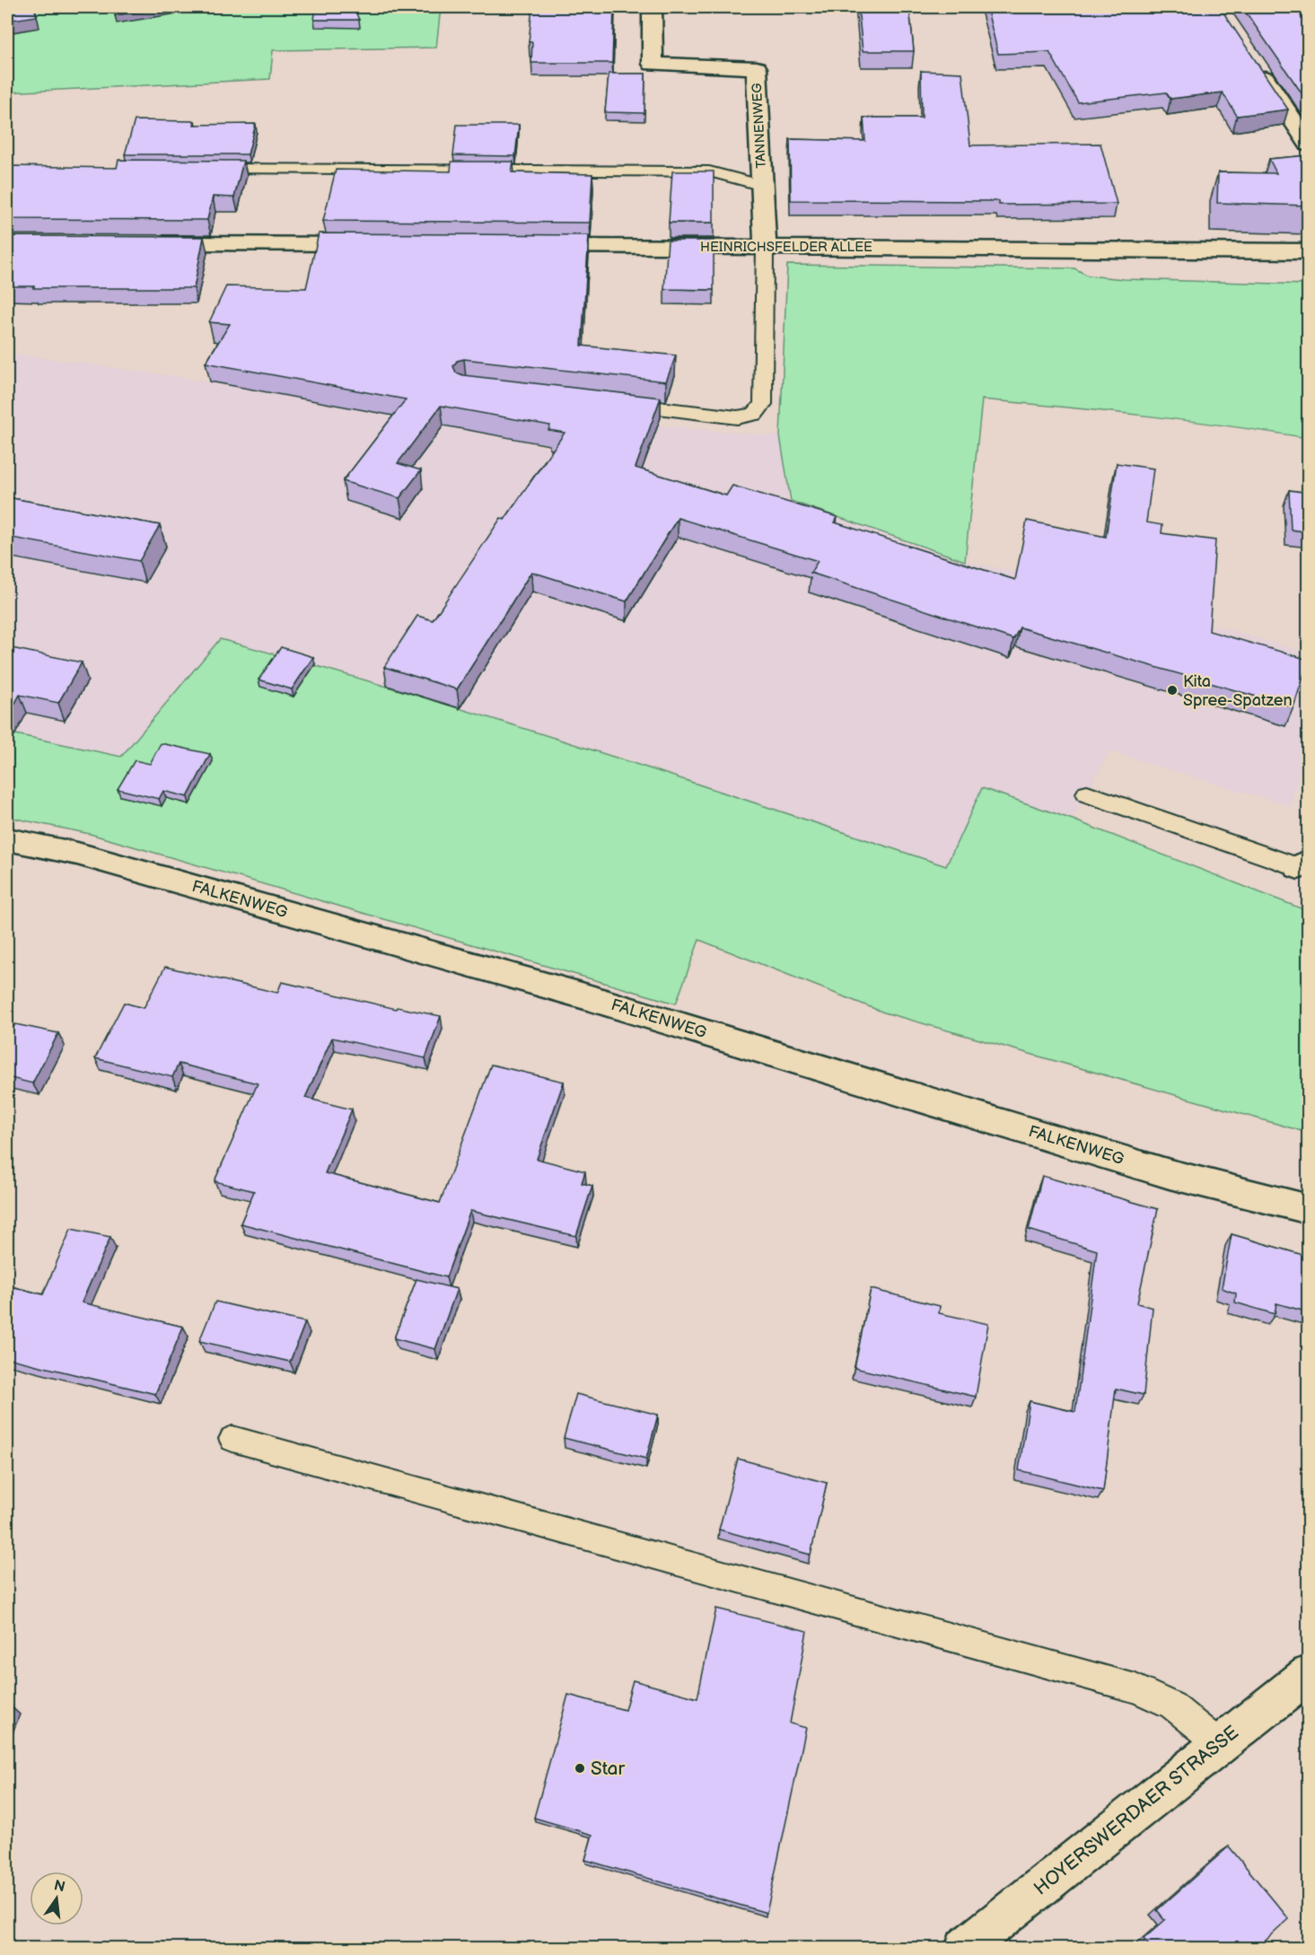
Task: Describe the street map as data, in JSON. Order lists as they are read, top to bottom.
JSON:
{
  "streets": {
    "street": [
      "TANNENWEG",
      "HEINRICHSFELDER ALLEE",
      "FALKENWEG",
      "HOYERSWERDAER STRASSE"
    ]
  },
  "crossings": [
    ["TANNENWEG", "HEINRICHSFELDER ALLEE"]
  ],
  "places": ["Kita Spree-Spatzen", "Star"],
  "north": "top"
}
